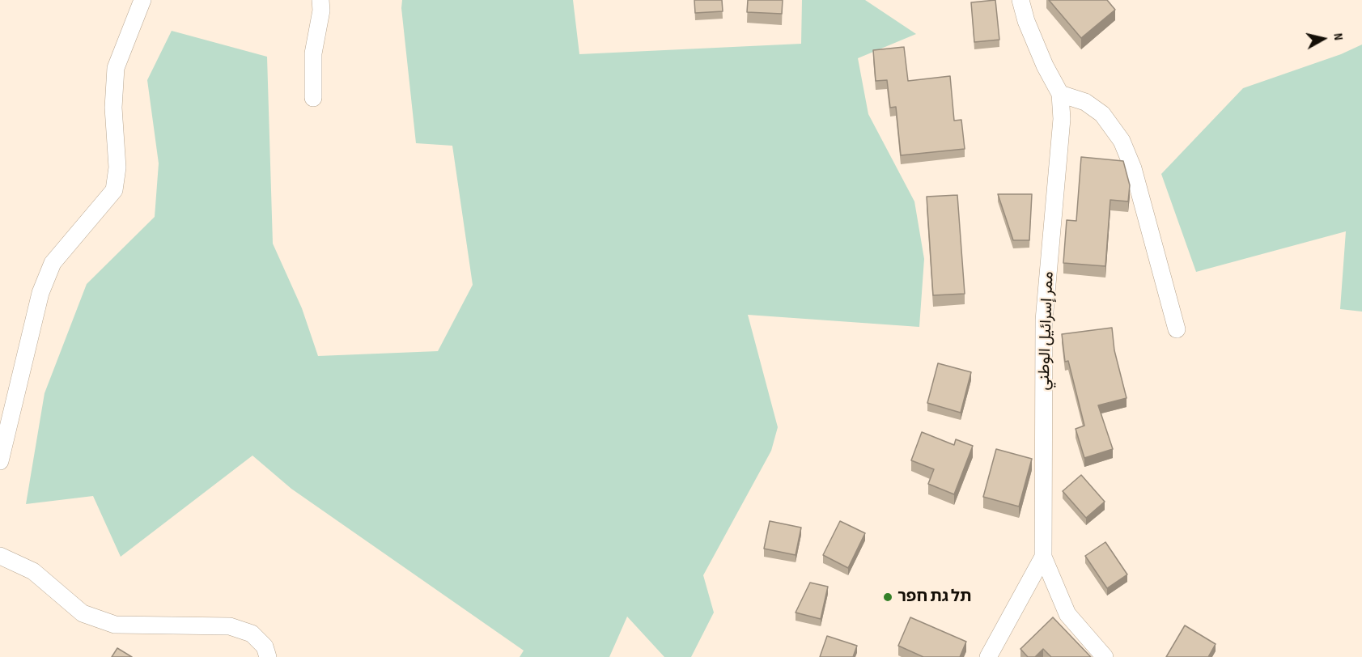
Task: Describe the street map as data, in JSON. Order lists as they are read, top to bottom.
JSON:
{
  "streets": {
    "street": ["ممر إسرائيل الوطني"]
  },
  "places": ["תל גת חפר"],
  "north": "right"
}
